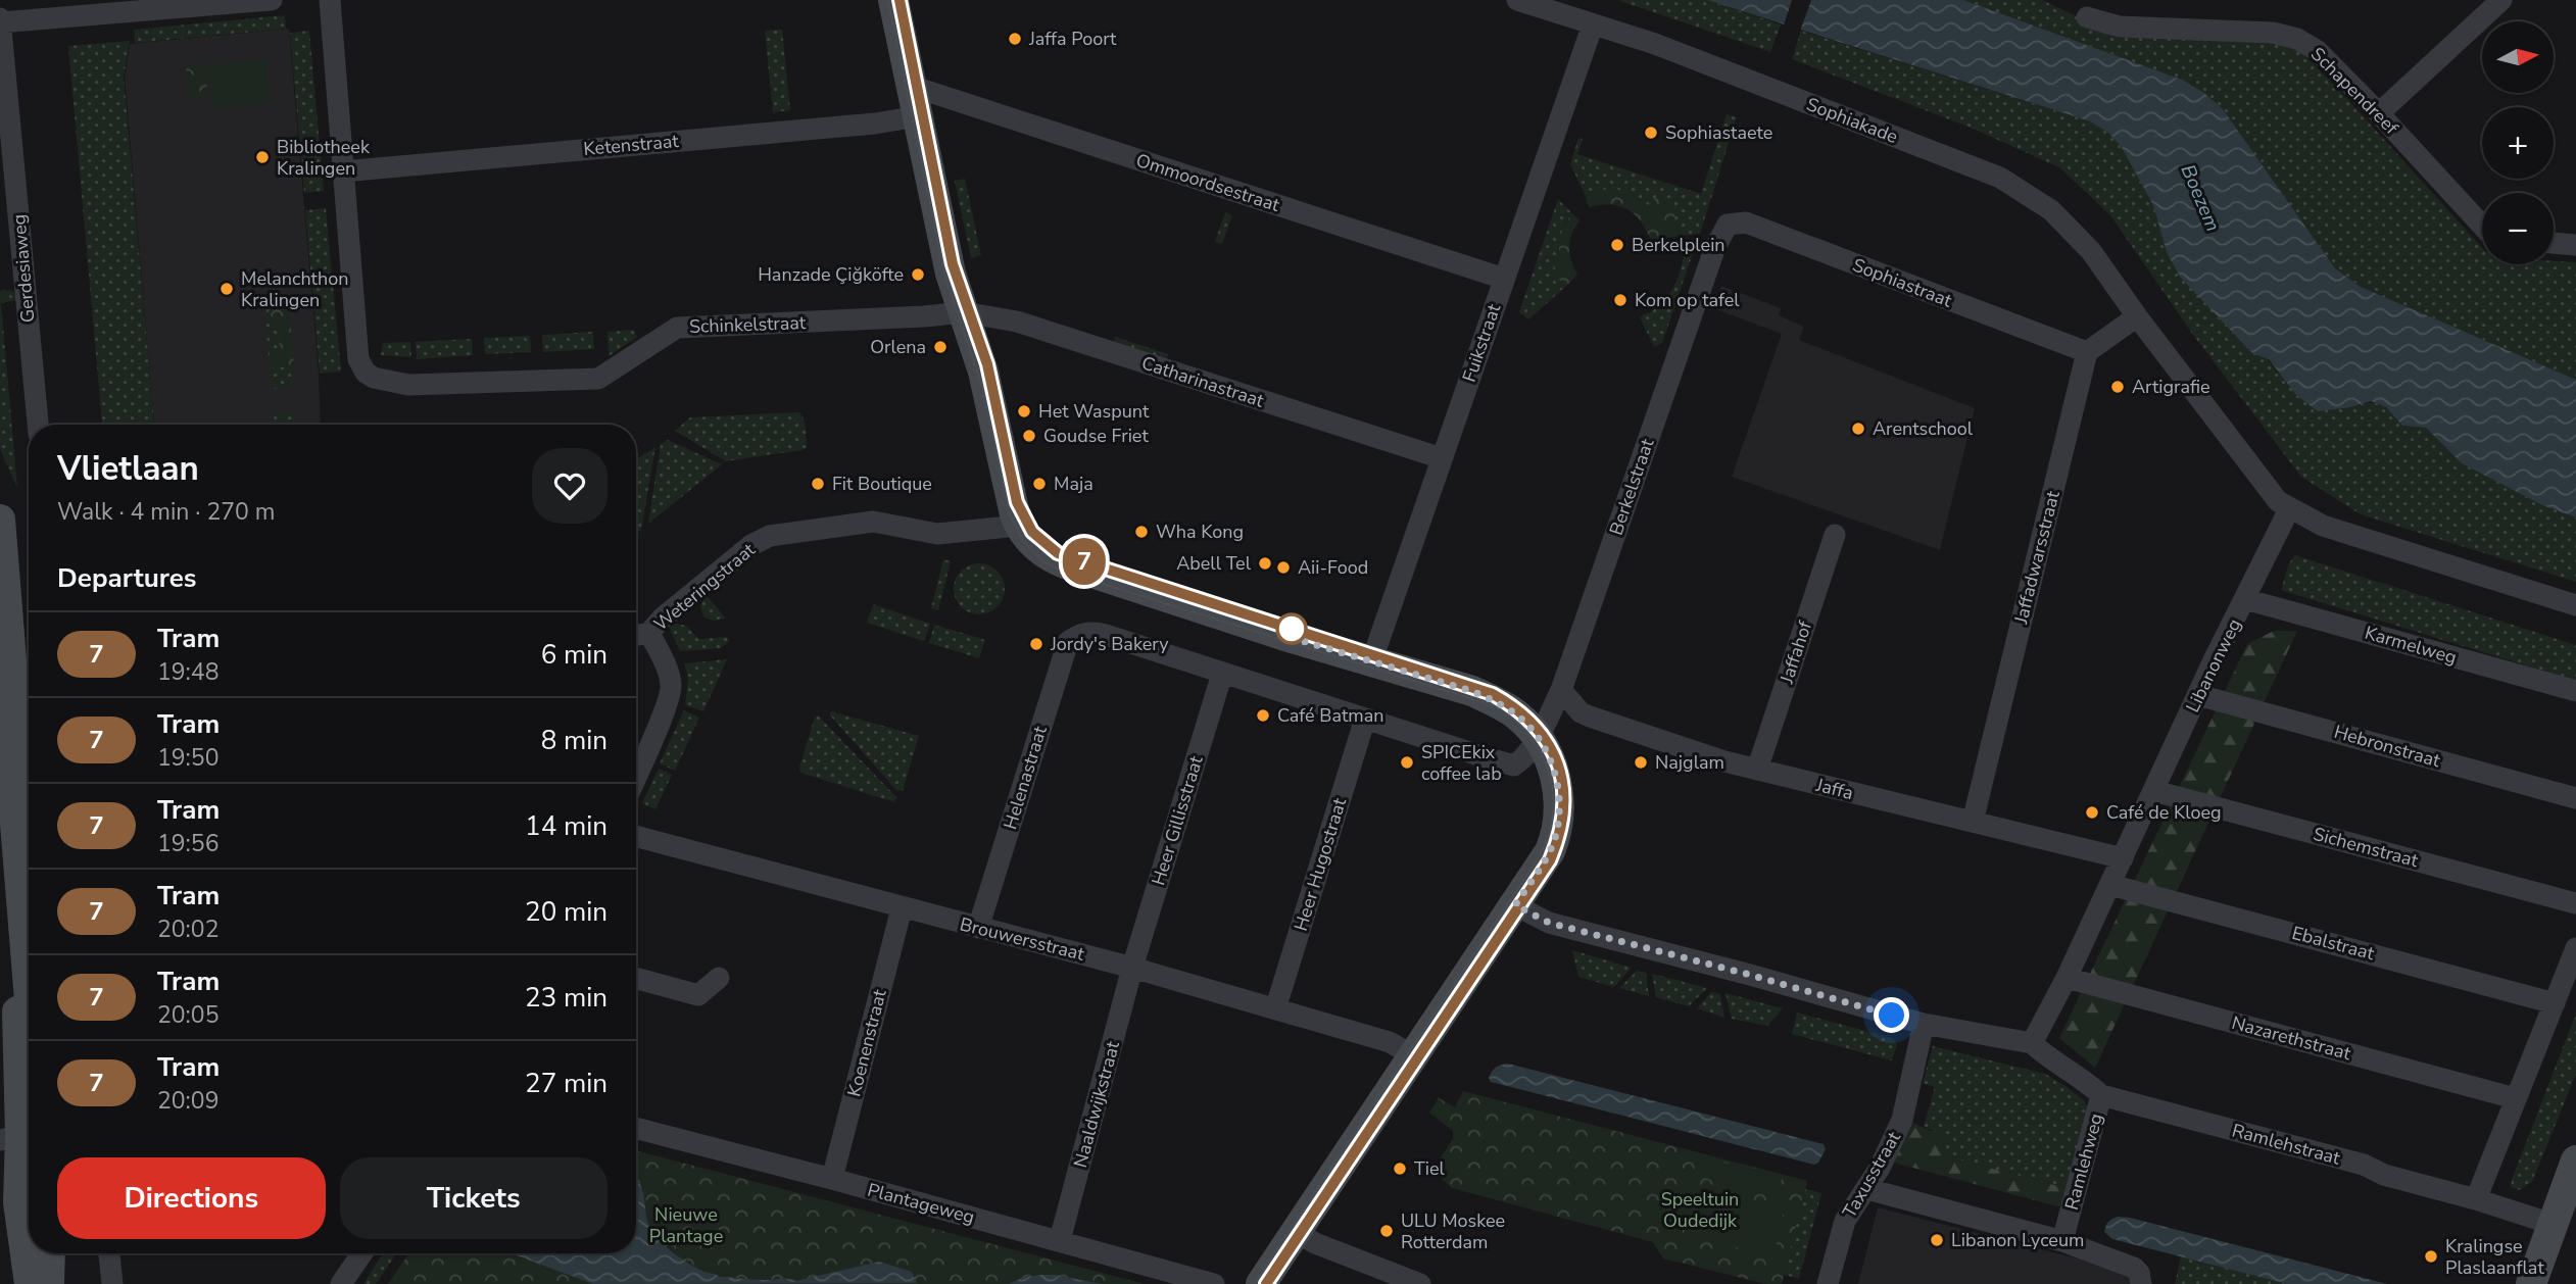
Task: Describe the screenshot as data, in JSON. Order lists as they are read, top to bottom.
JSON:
{
  "streets": {
    "street": [
      "Schapendreef",
      "Sophiakade",
      "Ketenstraat",
      "Ommoordsestraat",
      "Gerdesiaweg",
      "Sophiastraat",
      "Schinkelstraat",
      "Fuikstraat",
      "Catharinastraat",
      "Berkelstraat",
      "Jaffadwarsstraat",
      "Weteringstraat",
      "Karmelweg",
      "Jaffahof",
      "Libanonweg",
      "Hebronstraat",
      "Helenastraat",
      "Jaffa",
      "Heer Gillisstraat",
      "Sichemstraat",
      "Heer Hugostraat",
      "Brouwersstraat",
      "Ebalstraat",
      "Nazarethstraat",
      "Koenenstraat",
      "Naaldwijkstraat",
      "Ramlehstraat",
      "Ramlehweg",
      "Taxusstraat",
      "Plantageweg"
    ]
  },
  "crossings": [
    ["Sophiakade", "Fuikstraat"],
    ["Ketenstraat", "Schinkelstraat"],
    ["Ommoordsestraat", "Fuikstraat"],
    ["Sophiastraat", "Berkelstraat"],
    ["Sophiastraat", "Jaffadwarsstraat"],
    ["Schinkelstraat", "Catharinastraat"],
    ["Fuikstraat", "Catharinastraat"],
    ["Berkelstraat", "Jaffa"],
    ["Jaffadwarsstraat", "Jaffa"],
    ["Karmelweg", "Libanonweg"],
    ["Jaffahof", "Jaffa"],
    ["Libanonweg", "Hebronstraat"],
    ["Libanonweg", "Jaffa"],
    ["Libanonweg", "Sichemstraat"],
    ["Libanonweg", "Ebalstraat"],
    ["Libanonweg", "Nazarethstraat"],
    ["Libanonweg", "Ramlehstraat"],
    ["Helenastraat", "Heer Gillisstraat"],
    ["Helenastraat", "Brouwersstraat"],
    ["Heer Gillisstraat", "Brouwersstraat"],
    ["Heer Gillisstraat", "Naaldwijkstraat"],
    ["Heer Hugostraat", "Brouwersstraat"],
    ["Brouwersstraat", "Koenenstraat"],
    ["Brouwersstraat", "Naaldwijkstraat"],
    ["Koenenstraat", "Plantageweg"],
    ["Naaldwijkstraat", "Plantageweg"],
    ["Ramlehstraat", "Ramlehweg"]
  ],
  "water": ["Boezem"],
  "parks": ["Speeltuin Oudedijk", "Nieuwe Plantage"],
  "places": [
    "Jaffa Poort",
    "Sophiastaete",
    "Bibliotheek Kralingen",
    "Berkelplein",
    "Hanzade Çiğköfte",
    "Melanchthon Kralingen",
    "Kom op tafel",
    "Orlena",
    "Artigrafie",
    "Het Waspunt",
    "Arentschool",
    "Goudse Friet",
    "Fit Boutique",
    "Maja",
    "Wha Kong",
    "Abell Tel",
    "Aii-Food",
    "Jordy's Bakery",
    "Café Batman",
    "SPICEkix coffee lab",
    "Najglam",
    "Café de Kloeg",
    "Tiel",
    "ULU Moskee Rotterdam",
    "Libanon Lyceum",
    "Kralingse Plaslaanflat"
  ],
  "lines": ["tram line 7"],
  "north": "right",
  "page": {
    "on_map": "7",
    "map_buttons": ["+", "−"],
    "heading": [
      ["Vlietlaan", "Walk · 4 min · 270 m"],
      "Departures"
    ],
    "list": [
      {
        "mark": "7",
        "name": "Tram",
        "note": "19:48",
        "value": "6 min"
      },
      {
        "mark": "7",
        "name": "Tram",
        "note": "19:50",
        "value": "8 min"
      },
      {
        "mark": "7",
        "name": "Tram",
        "note": "19:56",
        "value": "14 min"
      },
      {
        "mark": "7",
        "name": "Tram",
        "note": "20:02",
        "value": "20 min"
      },
      {
        "mark": "7",
        "name": "Tram",
        "note": "20:05",
        "value": "23 min"
      },
      {
        "mark": "7",
        "name": "Tram",
        "note": "20:09",
        "value": "27 min"
      }
    ],
    "buttons": ["Directions", "Tickets"]
  }
}
